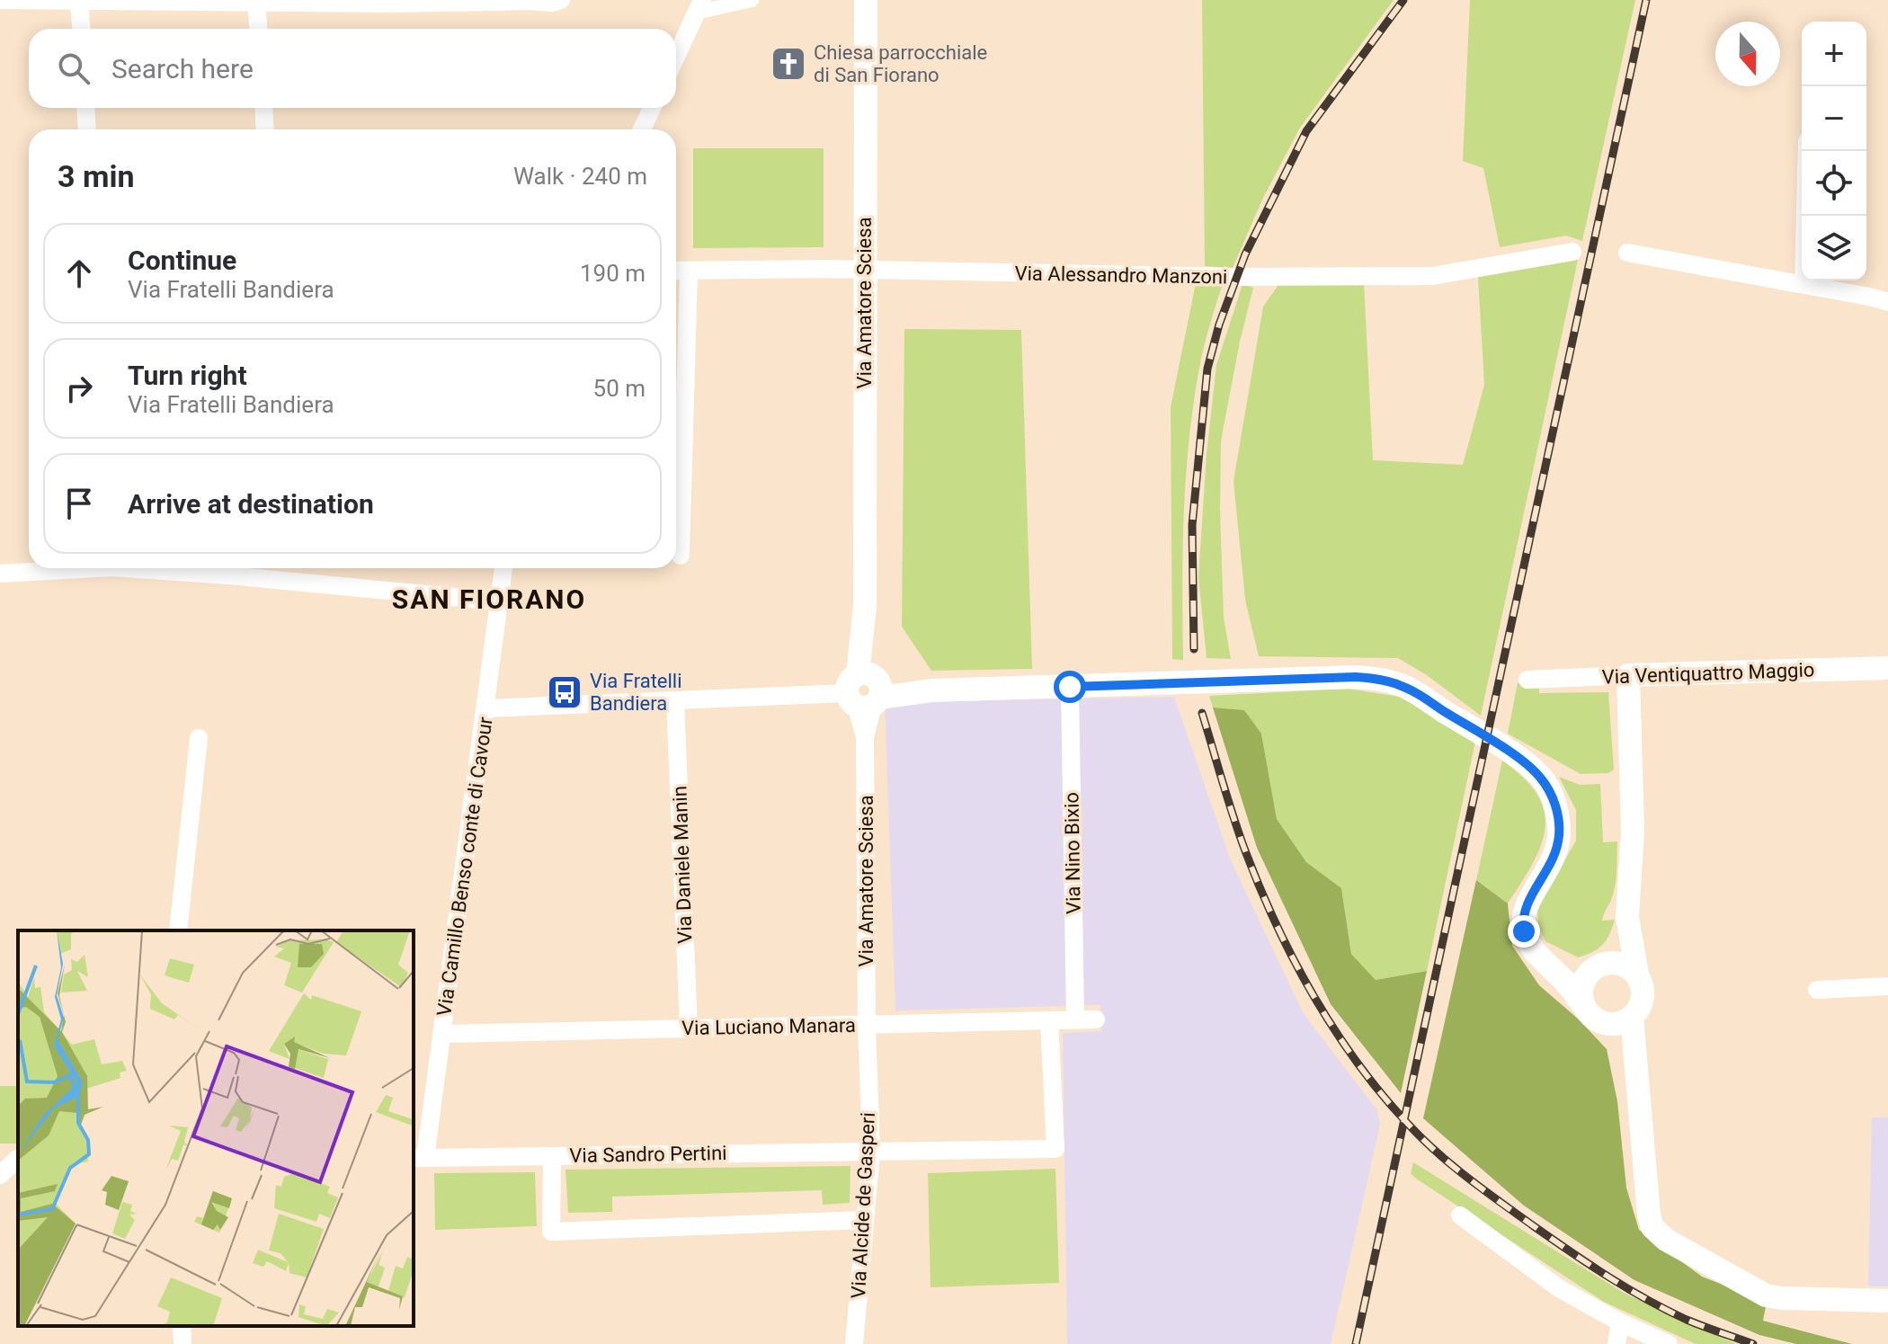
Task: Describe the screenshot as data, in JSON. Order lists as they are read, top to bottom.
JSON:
{
  "streets": {
    "street": [
      "Via Alessandro Manzoni",
      "Via Amatore Sciesa",
      "Via Ventiquattro Maggio",
      "Via Nino Bixio",
      "Via Daniele Manin",
      "Via Camillo Benso conte di Cavour",
      "Via Luciano Manara",
      "Via Sandro Pertini",
      "Via Alcide de Gasperi"
    ]
  },
  "crossings": [
    ["Via Alessandro Manzoni", "Via Amatore Sciesa"],
    ["Via Amatore Sciesa", "Via Luciano Manara"],
    ["Via Amatore Sciesa", "Via Alcide de Gasperi"],
    ["Via Nino Bixio", "Via Luciano Manara"],
    ["Via Daniele Manin", "Via Luciano Manara"],
    ["Via Camillo Benso conte di Cavour", "Via Luciano Manara"],
    ["Via Camillo Benso conte di Cavour", "Via Sandro Pertini"],
    ["Via Luciano Manara", "Via Sandro Pertini"],
    ["Via Luciano Manara", "Via Alcide de Gasperi"],
    ["Via Sandro Pertini", "Via Alcide de Gasperi"]
  ],
  "districts": ["SAN FIORANO"],
  "places": {
    "church": ["Chiesa parrocchiale di San Fiorano"],
    "bus stop": ["Via Fratelli Bandiera"]
  },
  "north": "bottom",
  "page": {
    "map_buttons": ["+", "−"],
    "search": "Search here",
    "heading": ["3 min", "Walk · 240 m"],
    "list": [
      ["Continue", "Via Fratelli Bandiera", "190 m"],
      ["Turn right", "Via Fratelli Bandiera", "50 m"],
      "Arrive at destination"
    ]
  }
}
